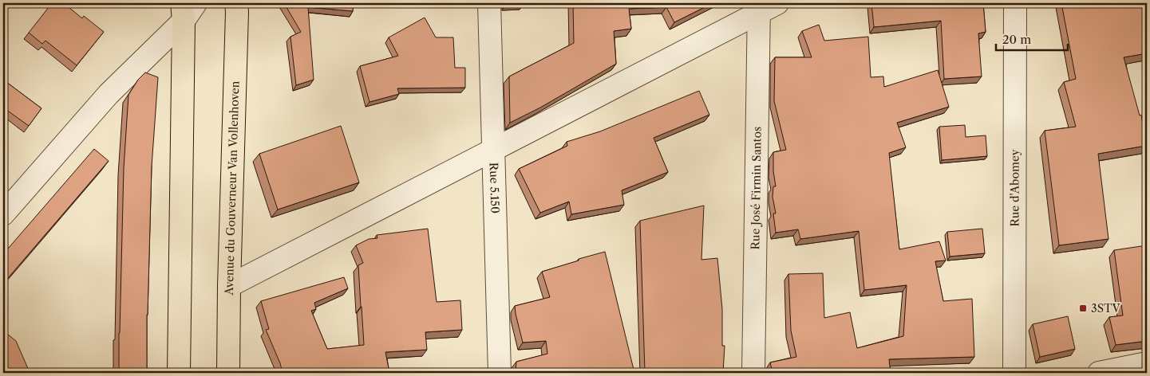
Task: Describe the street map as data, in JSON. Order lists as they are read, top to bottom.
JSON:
{
  "streets": {
    "main road": ["Avenue du Gouverneur Van Vollenhoven"],
    "street": ["Rue 5.150", "Rue José Firmin Santos", "Rue d'Abomey"]
  },
  "places": {
    "transit": ["3STV"]
  },
  "scale_bar": "20 m"
}
